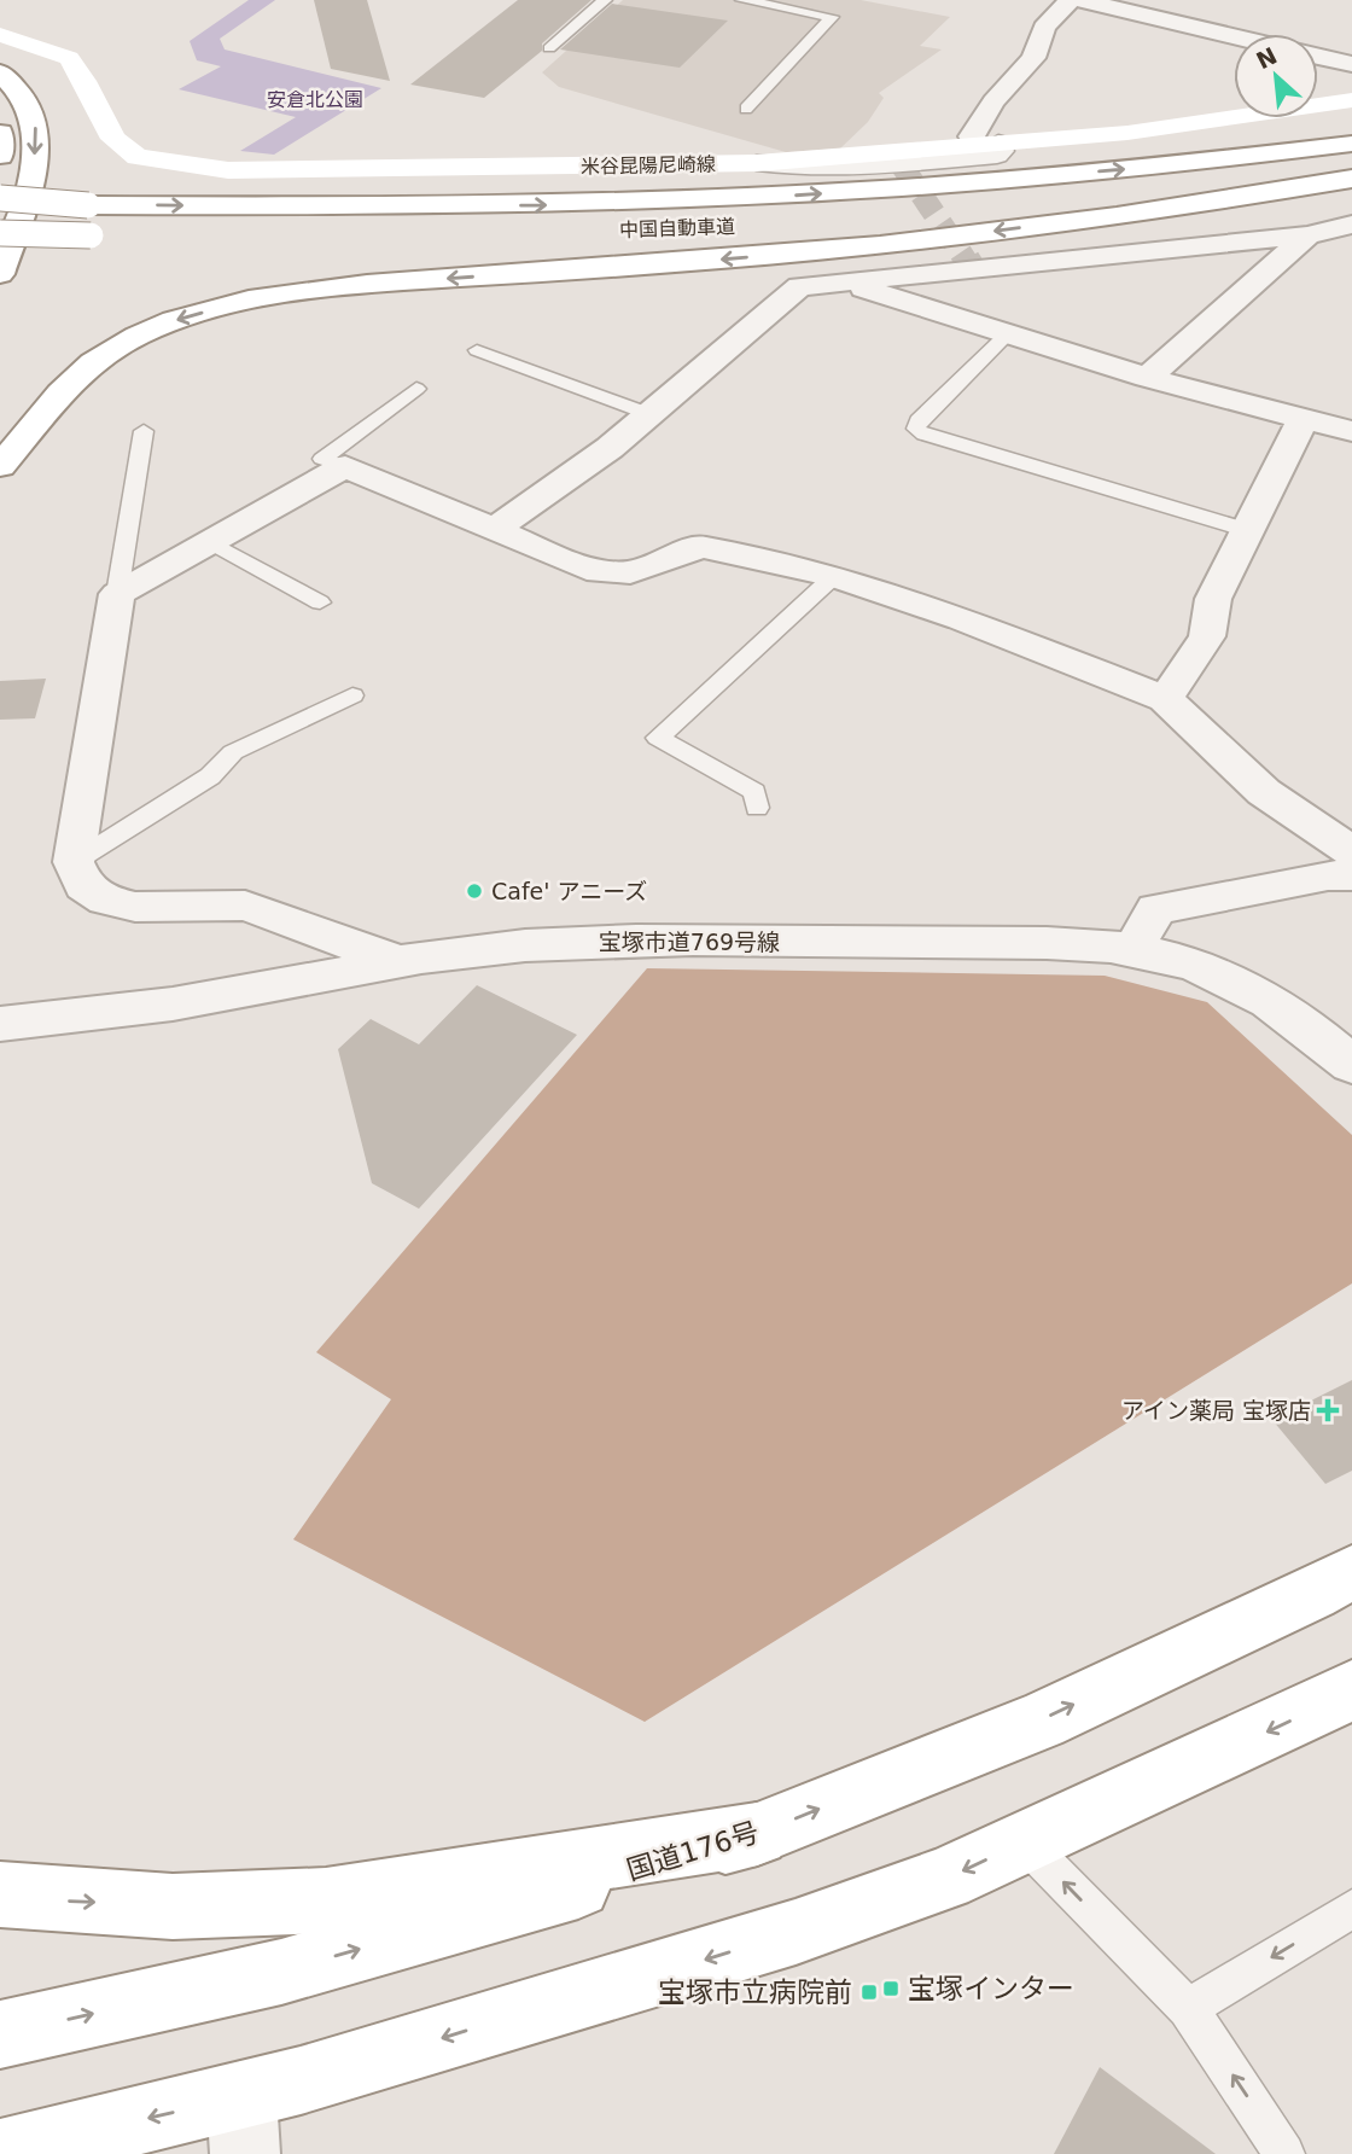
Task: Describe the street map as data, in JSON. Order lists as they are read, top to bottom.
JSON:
{
  "streets": {
    "main road": ["米谷昆陽尼崎線", "中国自動車道", "国道176号"],
    "street": ["宝塚市道769号線"]
  },
  "parks": ["安倉北公園"],
  "places": {
    "other": ["Cafe' アニーズ"],
    "health": ["アイン薬局 宝塚店"],
    "transit": ["宝塚インター", "宝塚市立病院前"]
  },
  "north": "top left"
}
